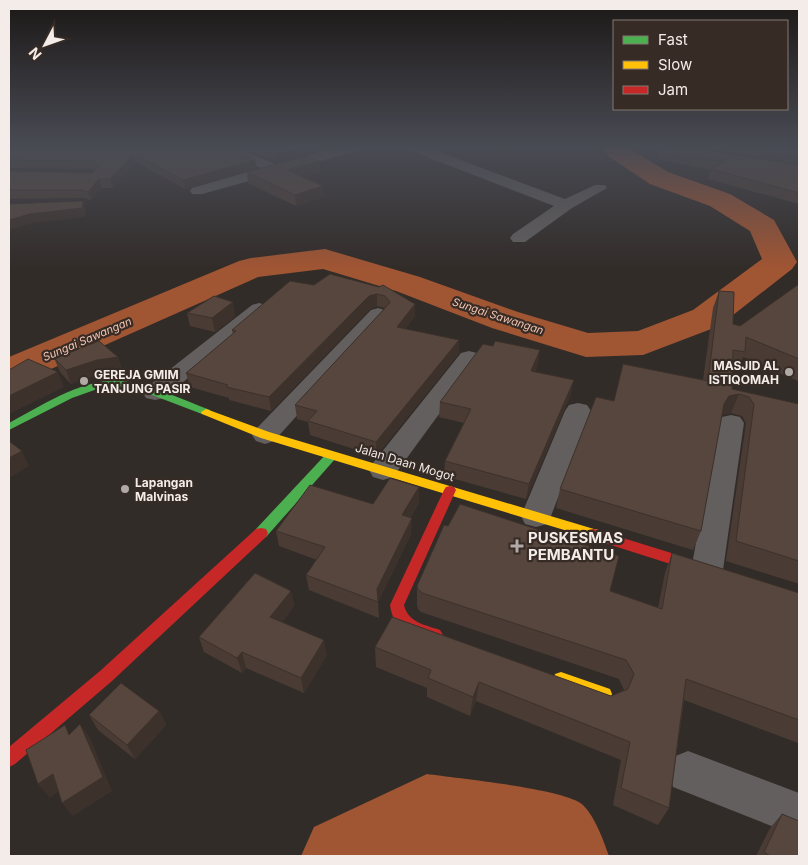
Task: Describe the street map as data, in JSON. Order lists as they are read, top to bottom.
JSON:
{
  "streets": {
    "street": ["Jalan Daan Mogot"]
  },
  "water": ["Sungai Sawangan"],
  "places": {
    "other": ["MASJID AL ISTIQOMAH", "GEREJA GMIM TANJUNG PASIR", "Lapangan Malvinas"],
    "health": ["PUSKESMAS PEMBANTU"]
  },
  "legend": ["Fast", "Slow", "Jam"],
  "north": "bottom left"
}
